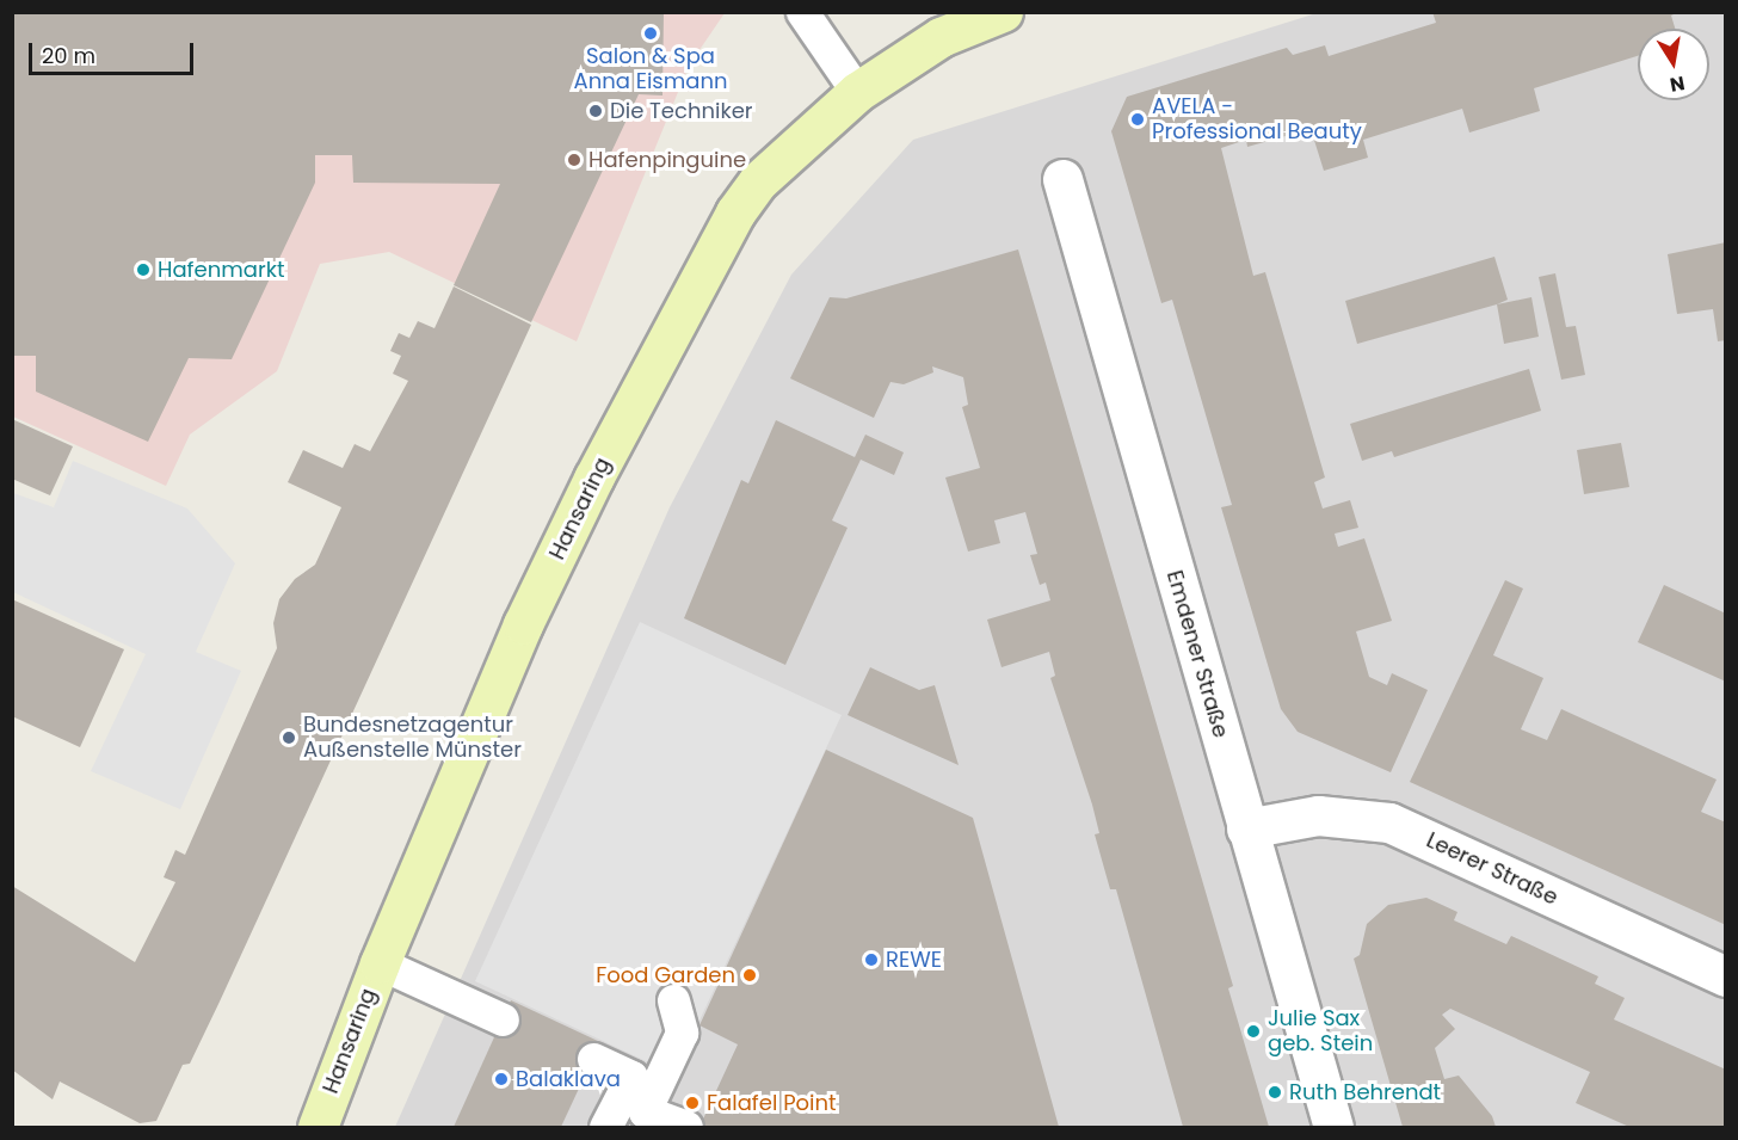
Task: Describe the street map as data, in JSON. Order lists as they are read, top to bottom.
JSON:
{
  "streets": {
    "main road": ["Hansaring"],
    "street": ["Emdener Straße", "Leerer Straße"]
  },
  "crossings": [
    ["Emdener Straße", "Leerer Straße"]
  ],
  "places": [
    "Salon & Spa Anna Eismann",
    "Die Techniker",
    "AVELA - Professional Beauty",
    "Hafenpinguine",
    "Hafenmarkt",
    "Bundesnetzagentur Außenstelle Münster",
    "REWE",
    "Food Garden",
    "Julie Sax geb. Stein",
    "Balaklava",
    "Ruth Behrendt",
    "Falafel Point"
  ],
  "scale_bar": "20 m",
  "north": "bottom"
}
